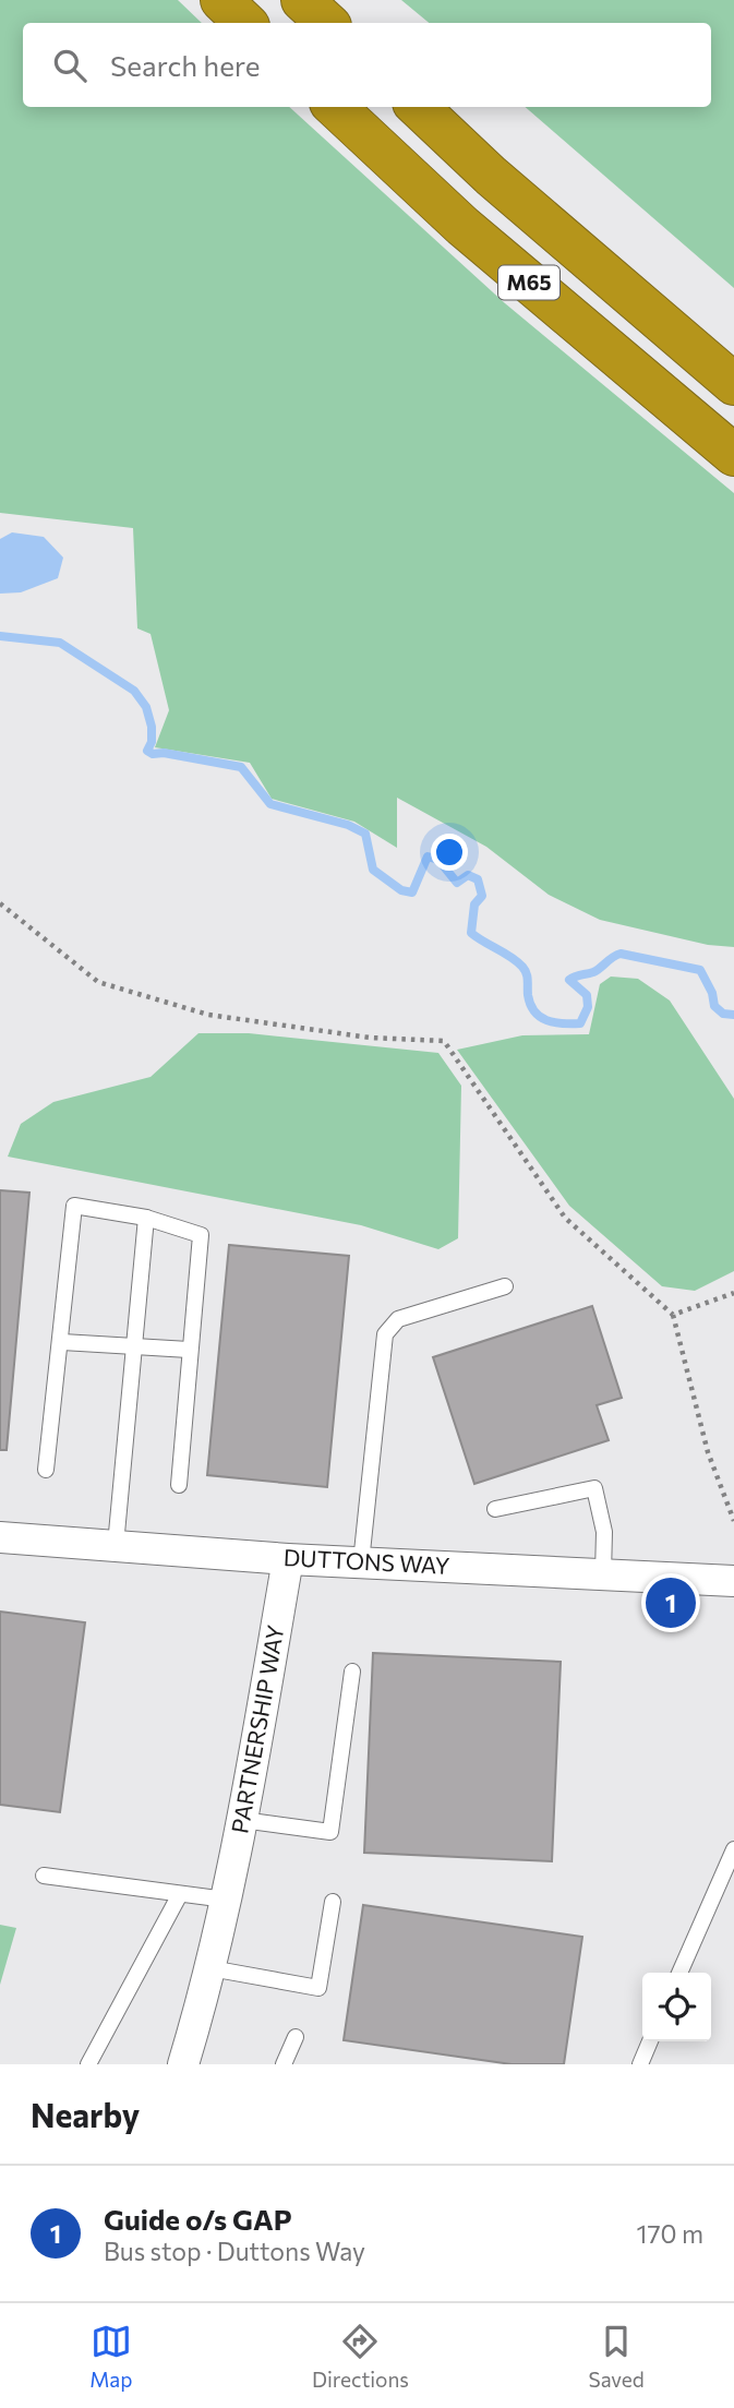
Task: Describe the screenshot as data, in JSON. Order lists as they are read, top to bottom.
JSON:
{
  "streets": {
    "highway": ["M65"],
    "street": ["DUTTONS WAY", "PARTNERSHIP WAY"]
  },
  "crossings": [
    ["DUTTONS WAY", "PARTNERSHIP WAY"]
  ],
  "page": {
    "search": "Search here",
    "pins": "1",
    "heading": "Nearby",
    "list": [
      {
        "mark": "1",
        "name": "Guide o/s GAP",
        "note": "Bus stop · Duttons Way",
        "value": "170 m"
      }
    ],
    "nav": ["Map", "Directions", "Saved"]
  }
}
